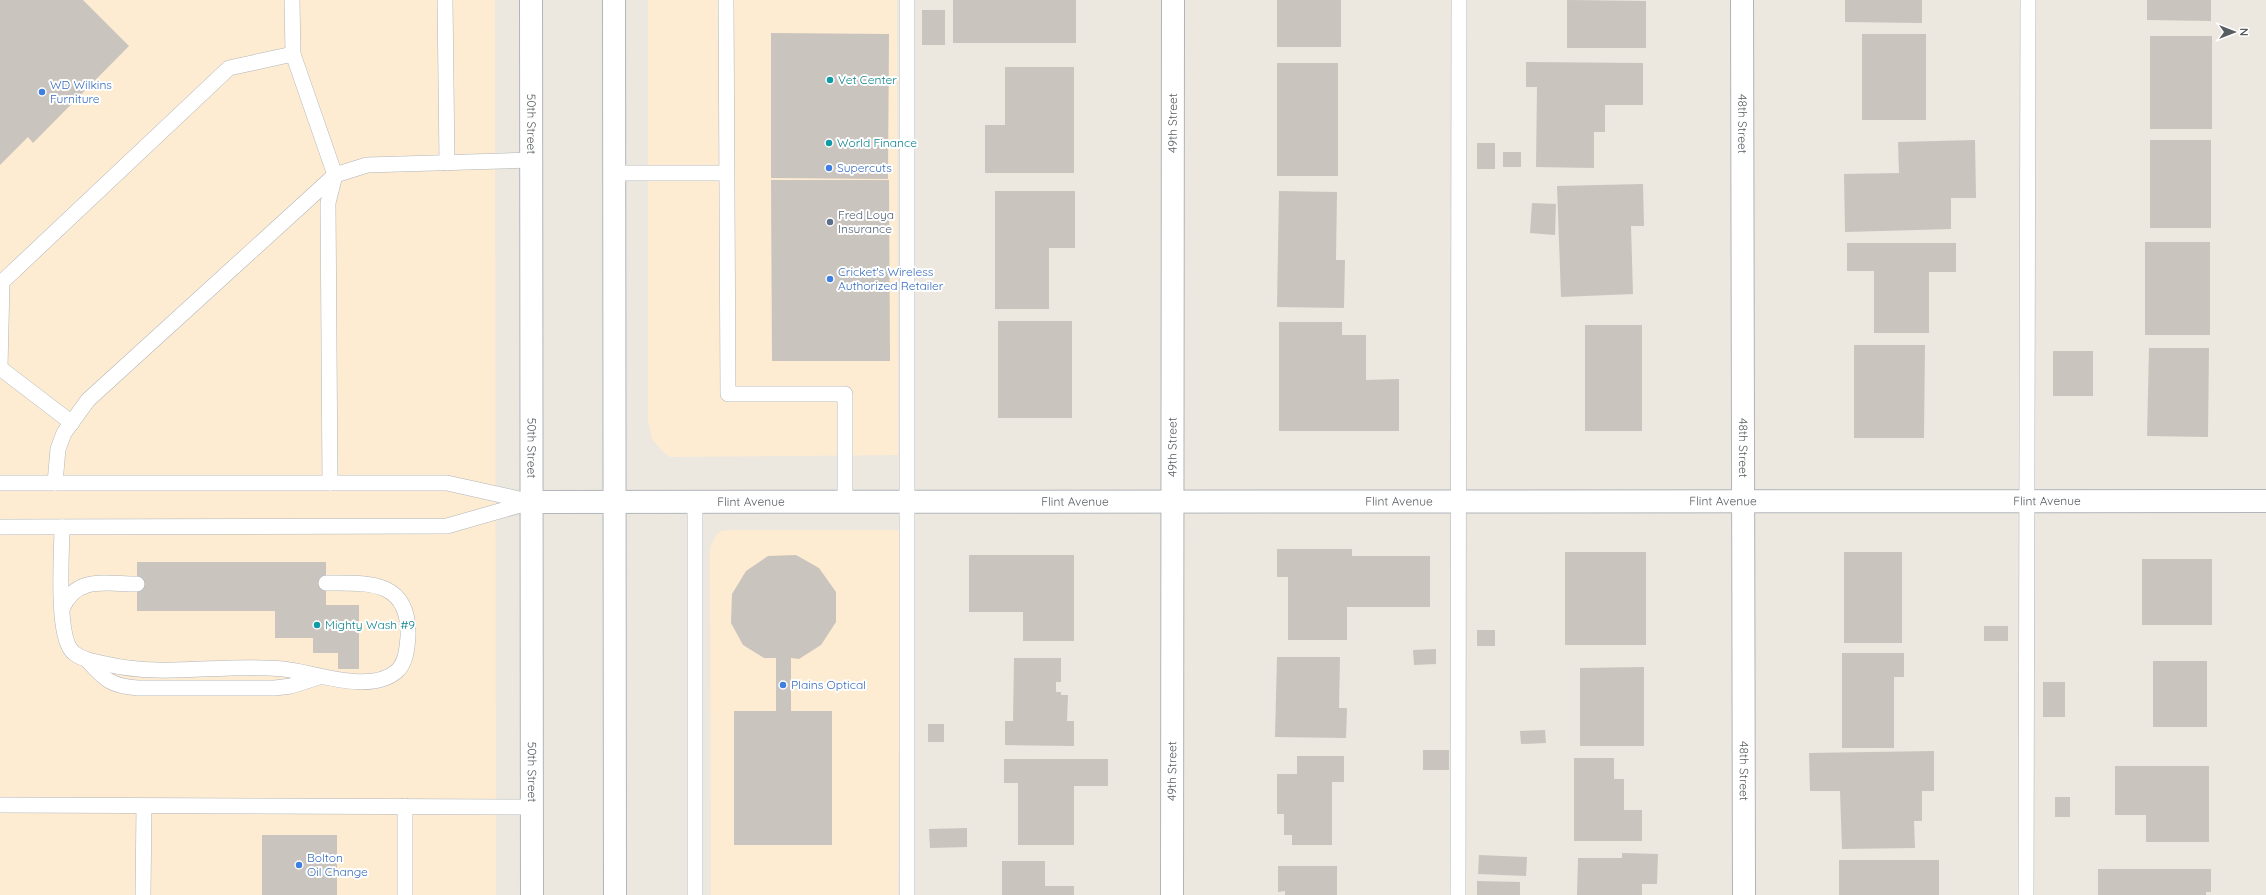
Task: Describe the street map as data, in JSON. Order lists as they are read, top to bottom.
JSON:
{
  "streets": {
    "street": [
      "50th Street",
      "49th Street",
      "48th Street",
      "Flint Avenue"
    ]
  },
  "crossings": [
    ["50th Street", "Flint Avenue"],
    ["49th Street", "Flint Avenue"],
    ["48th Street", "Flint Avenue"]
  ],
  "places": [
    "Vet Center",
    "WD Wilkins Furniture",
    "World Finance",
    "Supercuts",
    "Fred Loya Insurance",
    "Cricket's Wireless Authorized Retailer",
    "Mighty Wash #9",
    "Plains Optical",
    "Bolton Oil Change"
  ],
  "north": "right"
}
